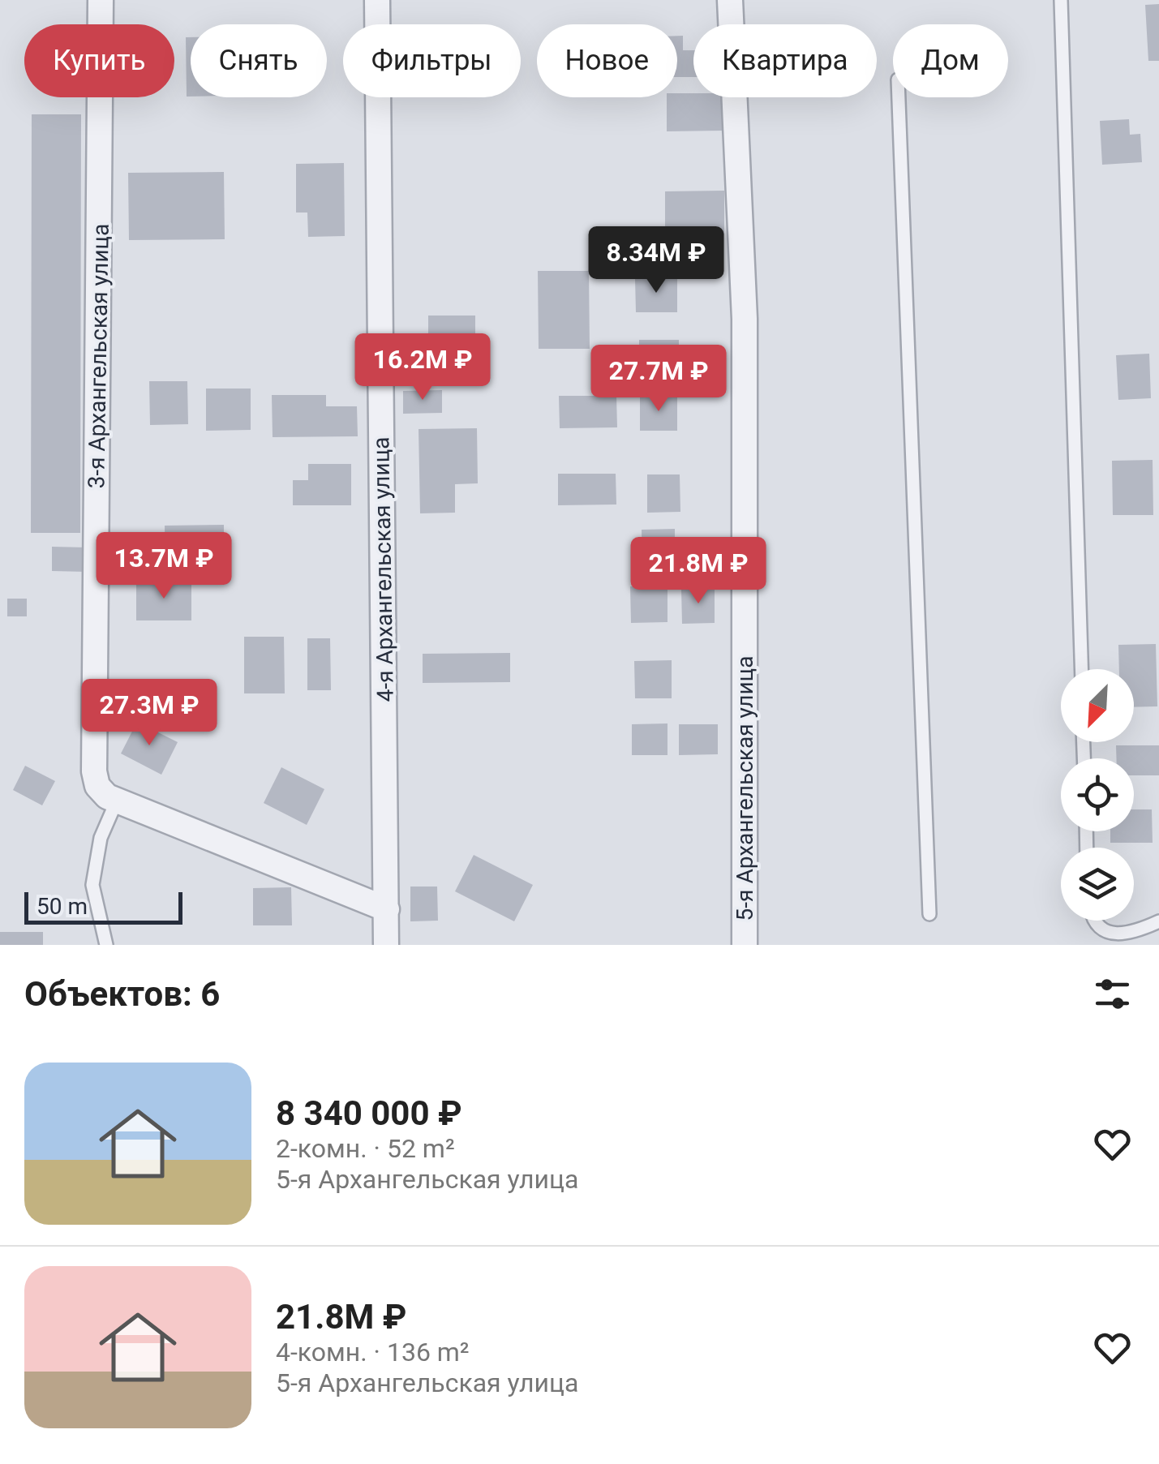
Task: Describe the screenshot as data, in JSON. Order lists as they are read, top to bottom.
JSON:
{
  "streets": {
    "street": ["3-я Архангельская улица", "4-я Архангельская улица", "5-я Архангельская улица"]
  },
  "scale_bar": "50 m",
  "north": "bottom left",
  "page": {
    "chip": [
      "Купить",
      "Снять",
      "Фильтры",
      "Новое",
      "Квартира",
      "Дом"
    ],
    "price": [
      "8.34M ₽",
      "16.2M ₽",
      "27.7M ₽",
      "13.7M ₽",
      "21.8M ₽",
      "27.3M ₽"
    ],
    "scale": "50 m",
    "heading": "Объектов: 6",
    "list": [
      {
        "name": "8 340 000 ₽",
        "note": "2-комн. · 52 m² · 5-я Архангельская улица"
      },
      {
        "name": "21.8M ₽",
        "note": "4-комн. · 136 m² · 5-я Архангельская улица"
      }
    ]
  }
}
